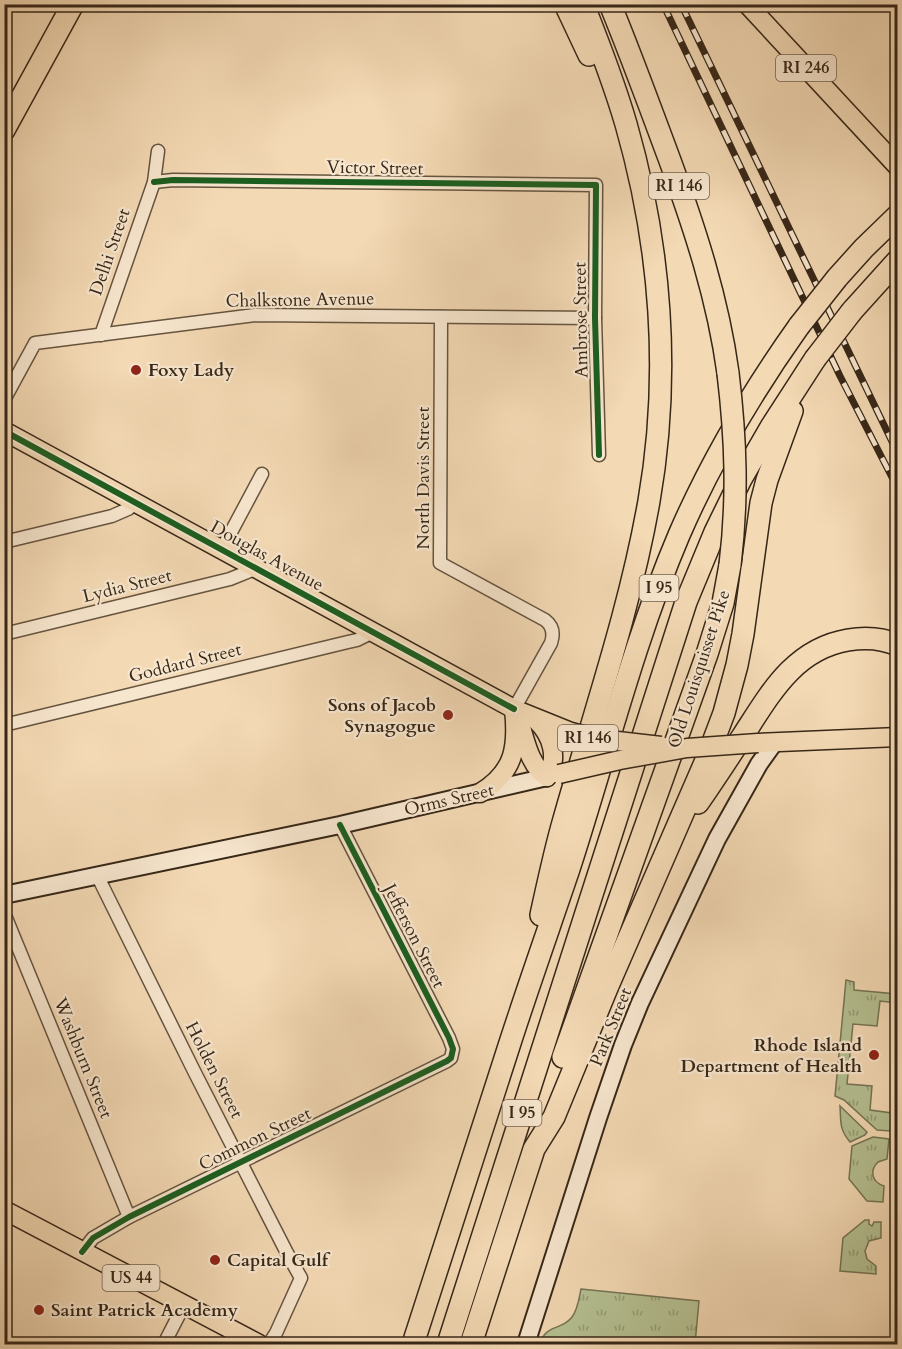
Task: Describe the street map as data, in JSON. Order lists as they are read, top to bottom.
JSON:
{
  "streets": {
    "highway": ["RI 146", "I 95", "Old Louisquisset Pike"],
    "main road": [
      "RI 246",
      "Douglas Avenue",
      "Orms Street",
      "US 44"
    ],
    "street": [
      "Victor Street",
      "Delhi Street",
      "Chalkstone Avenue",
      "Ambrose Street",
      "North Davis Street",
      "Lydia Street",
      "Goddard Street",
      "Jefferson Street",
      "Park Street",
      "Washburn Street",
      "Holden Street",
      "Common Street"
    ]
  },
  "crossings": [
    ["Victor Street", "Delhi Street"],
    ["Victor Street", "Ambrose Street"],
    ["RI 146", "I 95"],
    ["Delhi Street", "Chalkstone Avenue"],
    ["Chalkstone Avenue", "Ambrose Street"],
    ["Chalkstone Avenue", "North Davis Street"],
    ["North Davis Street", "Douglas Avenue"],
    ["Douglas Avenue", "Lydia Street"],
    ["Douglas Avenue", "Goddard Street"],
    ["Douglas Avenue", "Orms Street"],
    ["Orms Street", "Jefferson Street"],
    ["Orms Street", "Park Street"],
    ["Orms Street", "Holden Street"],
    ["Jefferson Street", "Common Street"],
    ["Washburn Street", "Common Street"],
    ["Holden Street", "Common Street"],
    ["Common Street", "US 44"]
  ],
  "places": [
    "Foxy Lady",
    "Sons of Jacob Synagogue",
    "Rhode Island Department of Health",
    "Capital Gulf",
    "Saint Patrick Academy"
  ]
}
